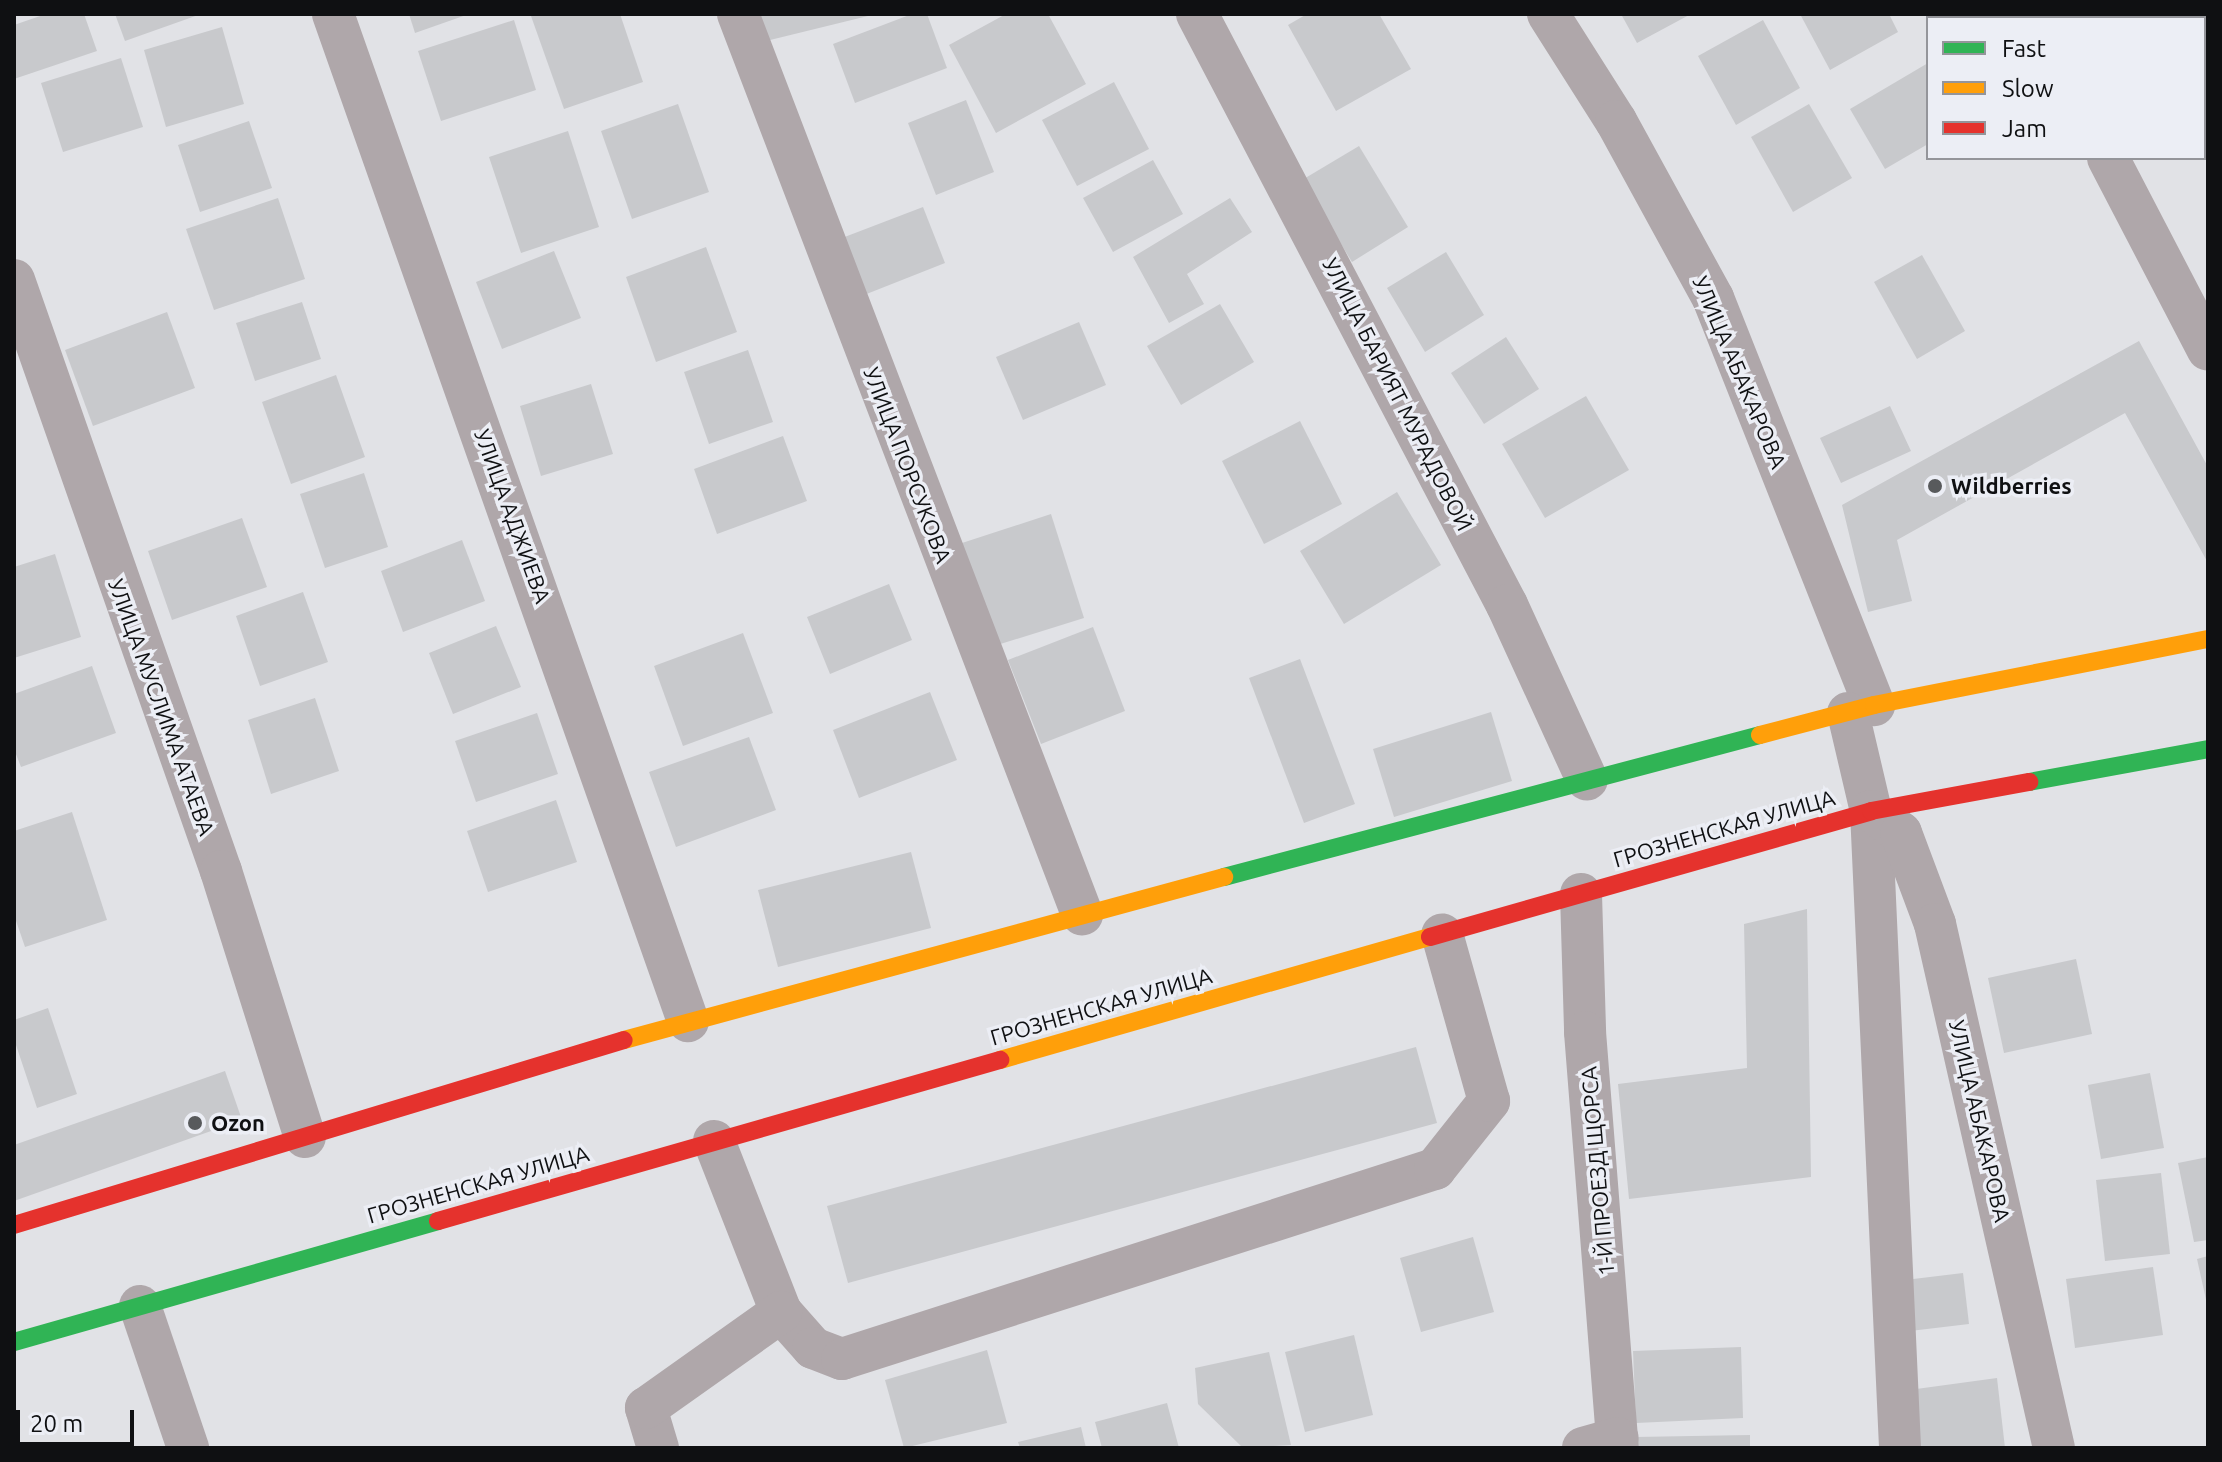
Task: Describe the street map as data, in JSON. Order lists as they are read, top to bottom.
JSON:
{
  "streets": {
    "street": [
      "УЛИЦА АБАКАРОВА",
      "УЛИЦА БАРИЯТ МУРАДОВОЙ",
      "УЛИЦА ПОРСУКОВА",
      "УЛИЦА АДЖИЕВА",
      "УЛИЦА МУСЛИМА АТАЕВА",
      "ГРОЗНЕНСКАЯ УЛИЦА",
      "1-Й ПРОЕЗД ЩОРСА"
    ]
  },
  "crossings": [
    ["УЛИЦА АБАКАРОВА", "ГРОЗНЕНСКАЯ УЛИЦА"],
    ["ГРОЗНЕНСКАЯ УЛИЦА", "1-Й ПРОЕЗД ЩОРСА"]
  ],
  "places": ["Wildberries", "Ozon"],
  "legend": ["Fast", "Slow", "Jam"],
  "scale_bar": "20 m"
}
